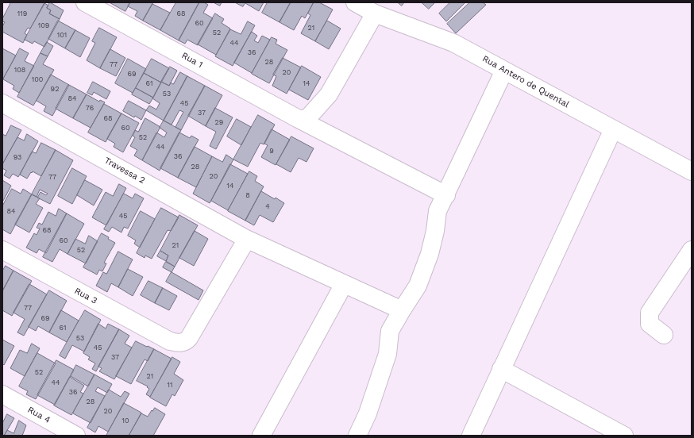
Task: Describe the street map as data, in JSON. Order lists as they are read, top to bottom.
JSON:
{
  "streets": {
    "street": [
      "Rua 1",
      "Rua Antero de Quental",
      "Travessa 2",
      "Rua 3",
      "Rua 4"
    ]
  },
  "crossings": [
    ["Travessa 2", "Rua 3"]
  ],
  "house_numbers": [
    "119",
    "68",
    "60",
    "109",
    "21",
    "52",
    "101",
    "44",
    "36",
    "28",
    "77",
    "108",
    "20",
    "69",
    "100",
    "61",
    "14",
    "92",
    "53",
    "84",
    "45",
    "76",
    "37",
    "68",
    "29",
    "60",
    "52",
    "44",
    "9",
    "36",
    "93",
    "28",
    "20",
    "77",
    "14",
    "8",
    "4",
    "84",
    "45",
    "68",
    "60",
    "21",
    "52",
    "77",
    "69",
    "61",
    "53",
    "45",
    "37",
    "52",
    "21",
    "44",
    "11",
    "36",
    "28",
    "20",
    "10"
  ]
}
